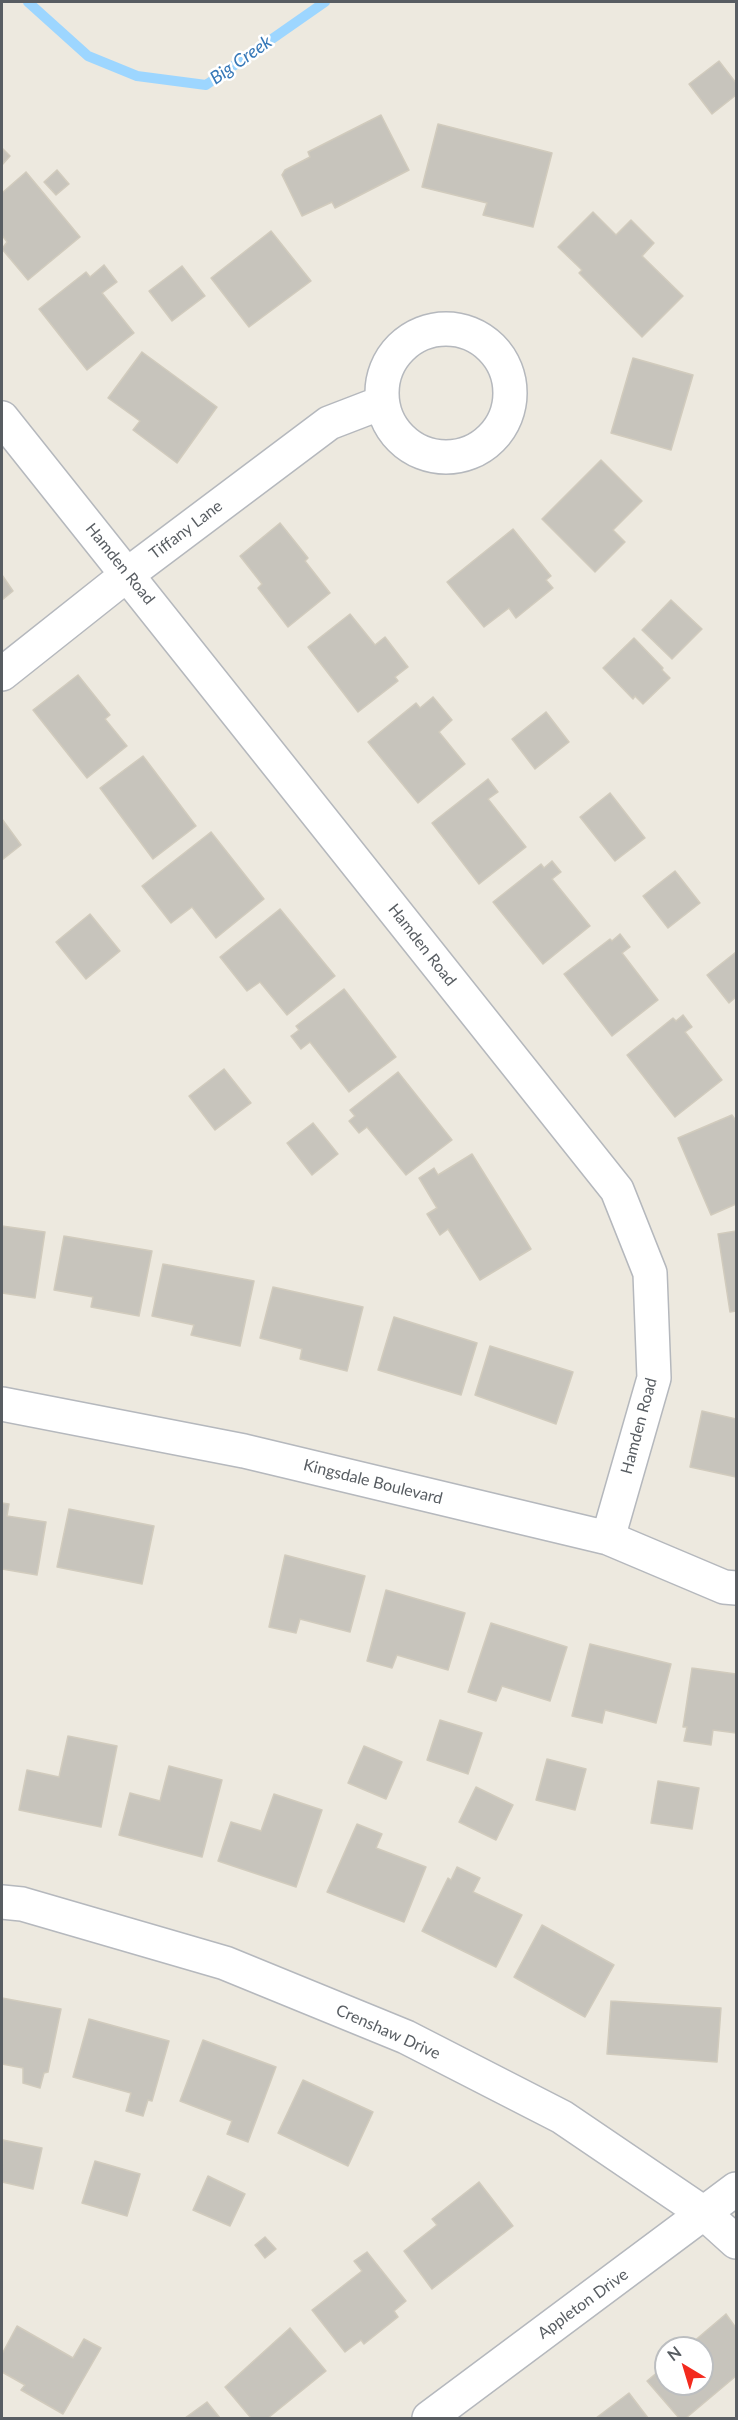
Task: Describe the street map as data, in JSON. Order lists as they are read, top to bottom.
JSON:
{
  "streets": {
    "street": [
      "Tiffany Lane",
      "Hamden Road",
      "Kingsdale Boulevard",
      "Crenshaw Drive",
      "Appleton Drive"
    ]
  },
  "crossings": [
    ["Tiffany Lane", "Hamden Road"],
    ["Hamden Road", "Kingsdale Boulevard"],
    ["Crenshaw Drive", "Appleton Drive"]
  ],
  "water": ["Big Creek"],
  "north": "top left"
}
